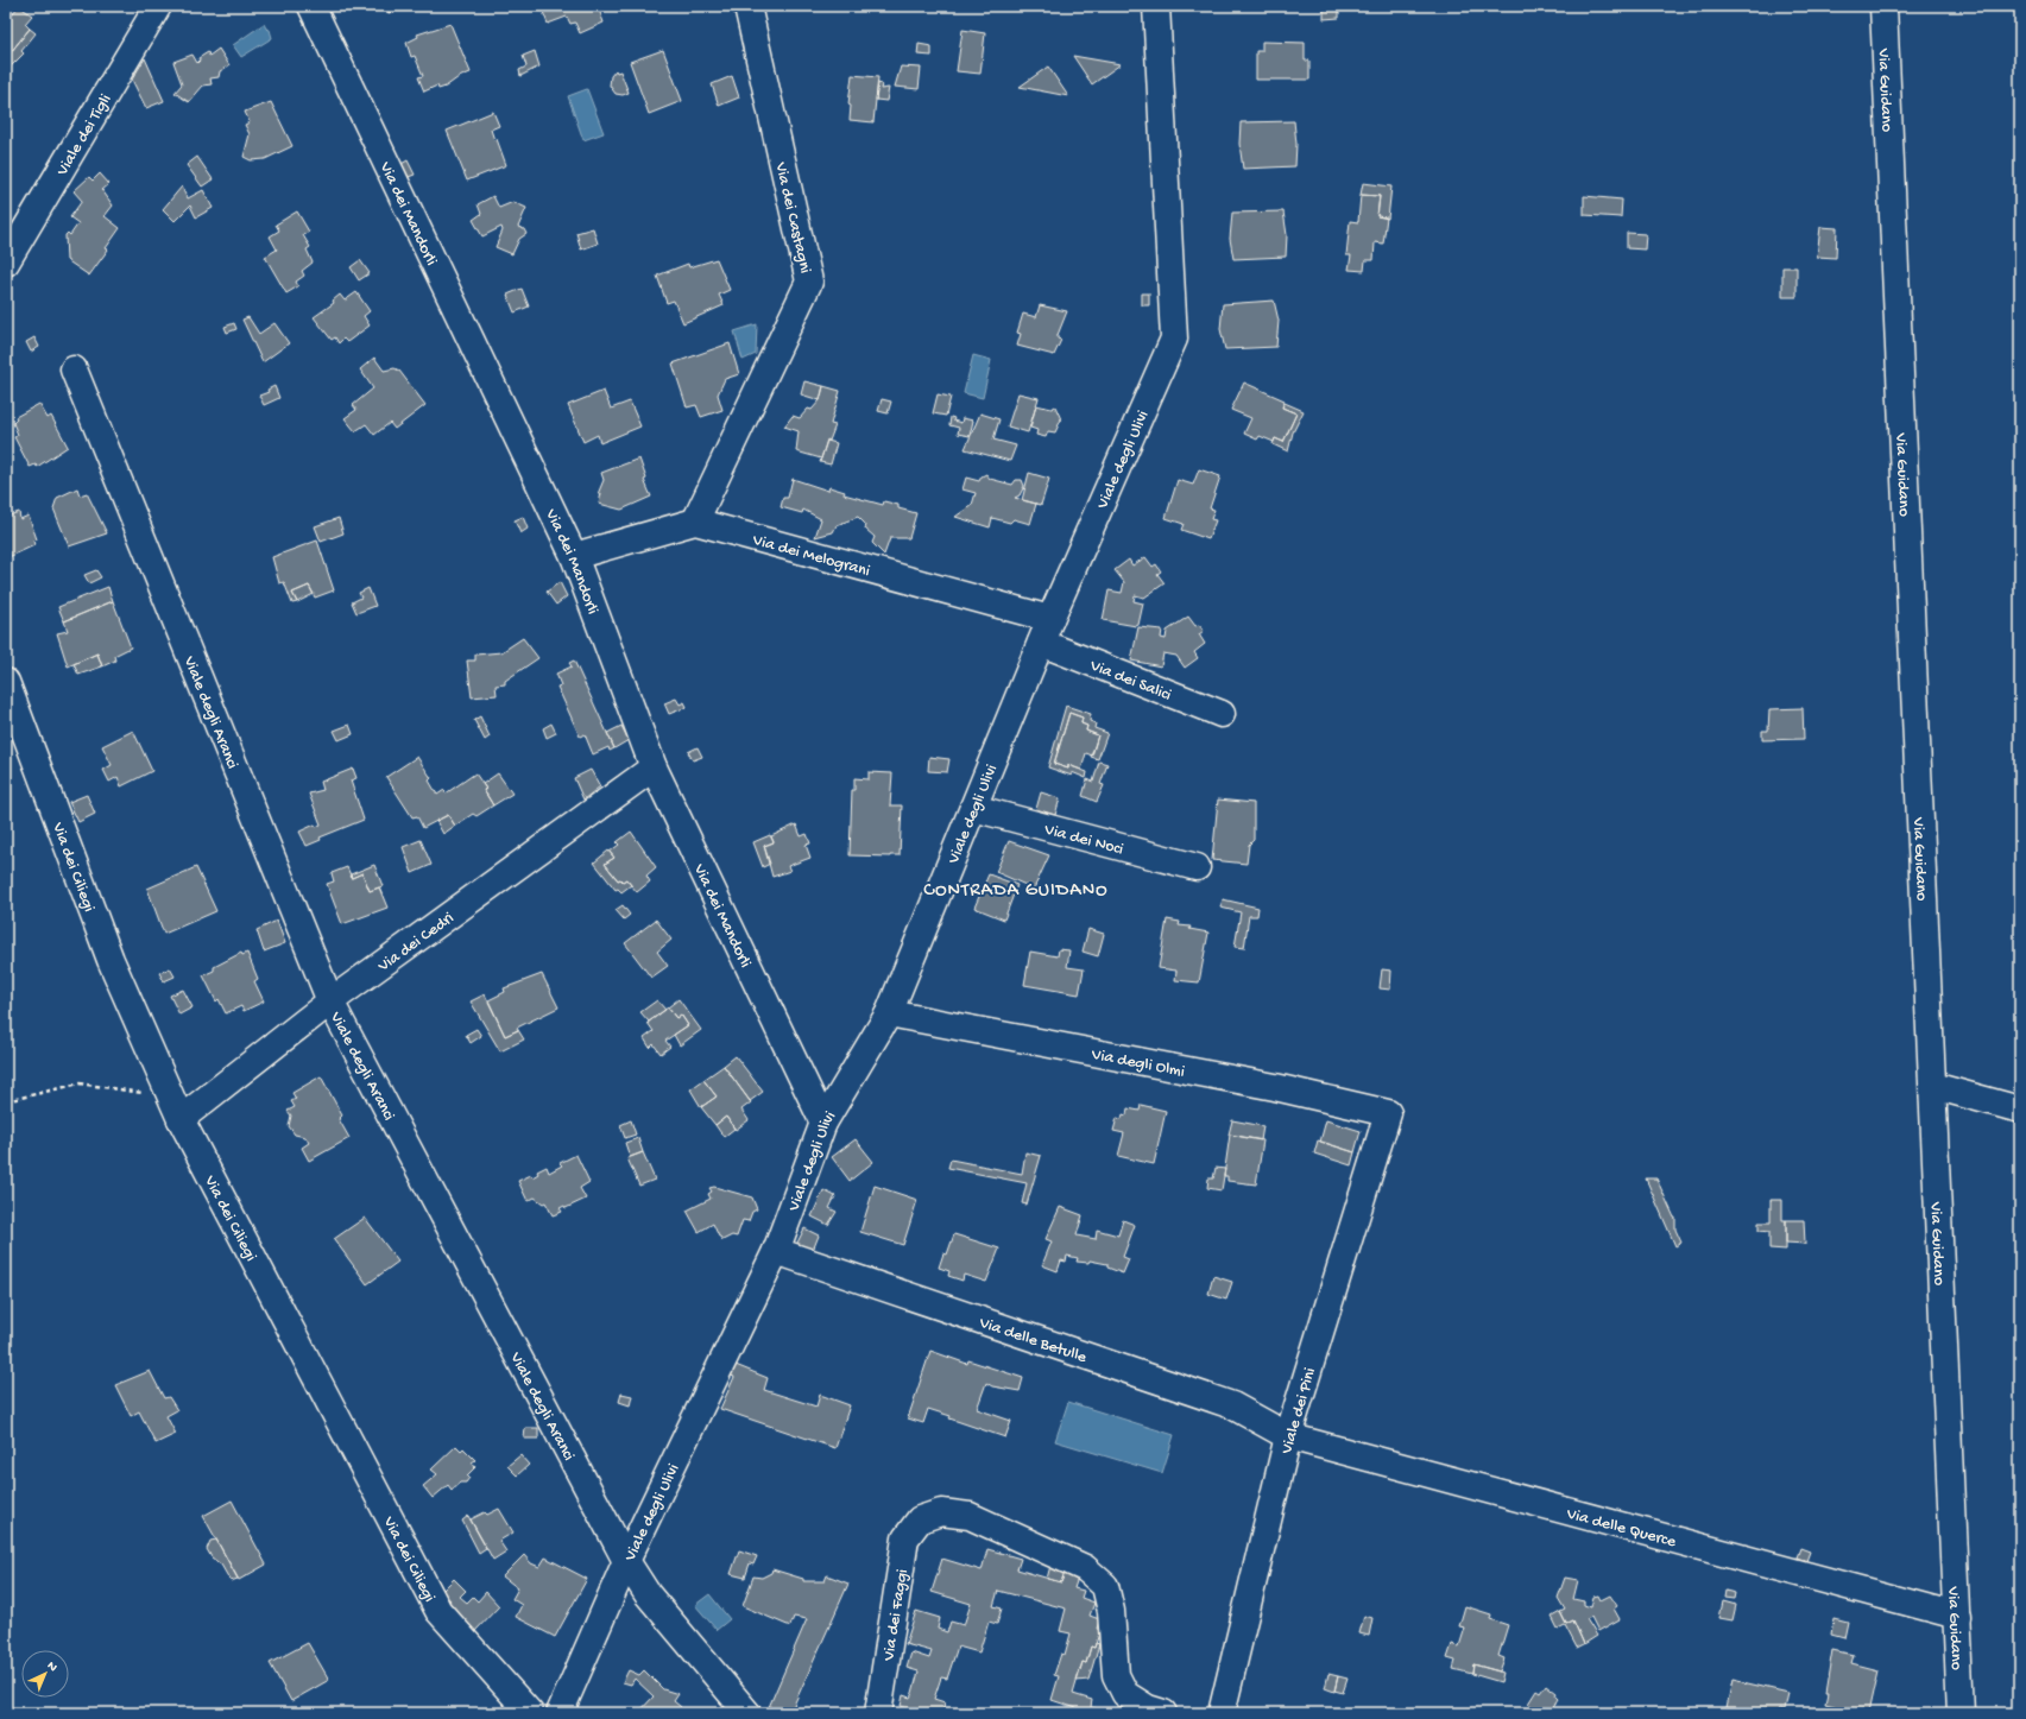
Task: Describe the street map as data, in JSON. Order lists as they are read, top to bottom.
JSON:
{
  "streets": {
    "street": [
      "Via Guidano",
      "Viale dei Tigli",
      "Via dei Mandorli",
      "Via dei Castagni",
      "Viale degli Ulivi",
      "Via dei Melograni",
      "Via dei Salici",
      "Viale degli Aranci",
      "Via dei Noci",
      "Via dei Ciliegi",
      "Via dei Cedri",
      "Via degli Olmi",
      "Via delle Betulle",
      "Viale dei Pini",
      "Via delle Querce",
      "Via dei Faggi"
    ]
  },
  "crossings": [
    ["Via Guidano", "Via delle Querce"],
    ["Via dei Mandorli", "Viale degli Ulivi"],
    ["Via dei Mandorli", "Via dei Cedri"],
    ["Via dei Castagni", "Via dei Melograni"],
    ["Viale degli Ulivi", "Via dei Melograni"],
    ["Viale degli Ulivi", "Via dei Salici"],
    ["Viale degli Ulivi", "Viale degli Aranci"],
    ["Viale degli Ulivi", "Via dei Noci"],
    ["Viale degli Ulivi", "Via degli Olmi"],
    ["Viale degli Ulivi", "Via delle Betulle"],
    ["Viale degli Aranci", "Via dei Cedri"],
    ["Via dei Ciliegi", "Via dei Cedri"],
    ["Via degli Olmi", "Viale dei Pini"],
    ["Via delle Betulle", "Viale dei Pini"],
    ["Via delle Betulle", "Via delle Querce"],
    ["Viale dei Pini", "Via delle Querce"]
  ],
  "districts": ["CONTRADA GUIDANO"],
  "north": "top right"
}
